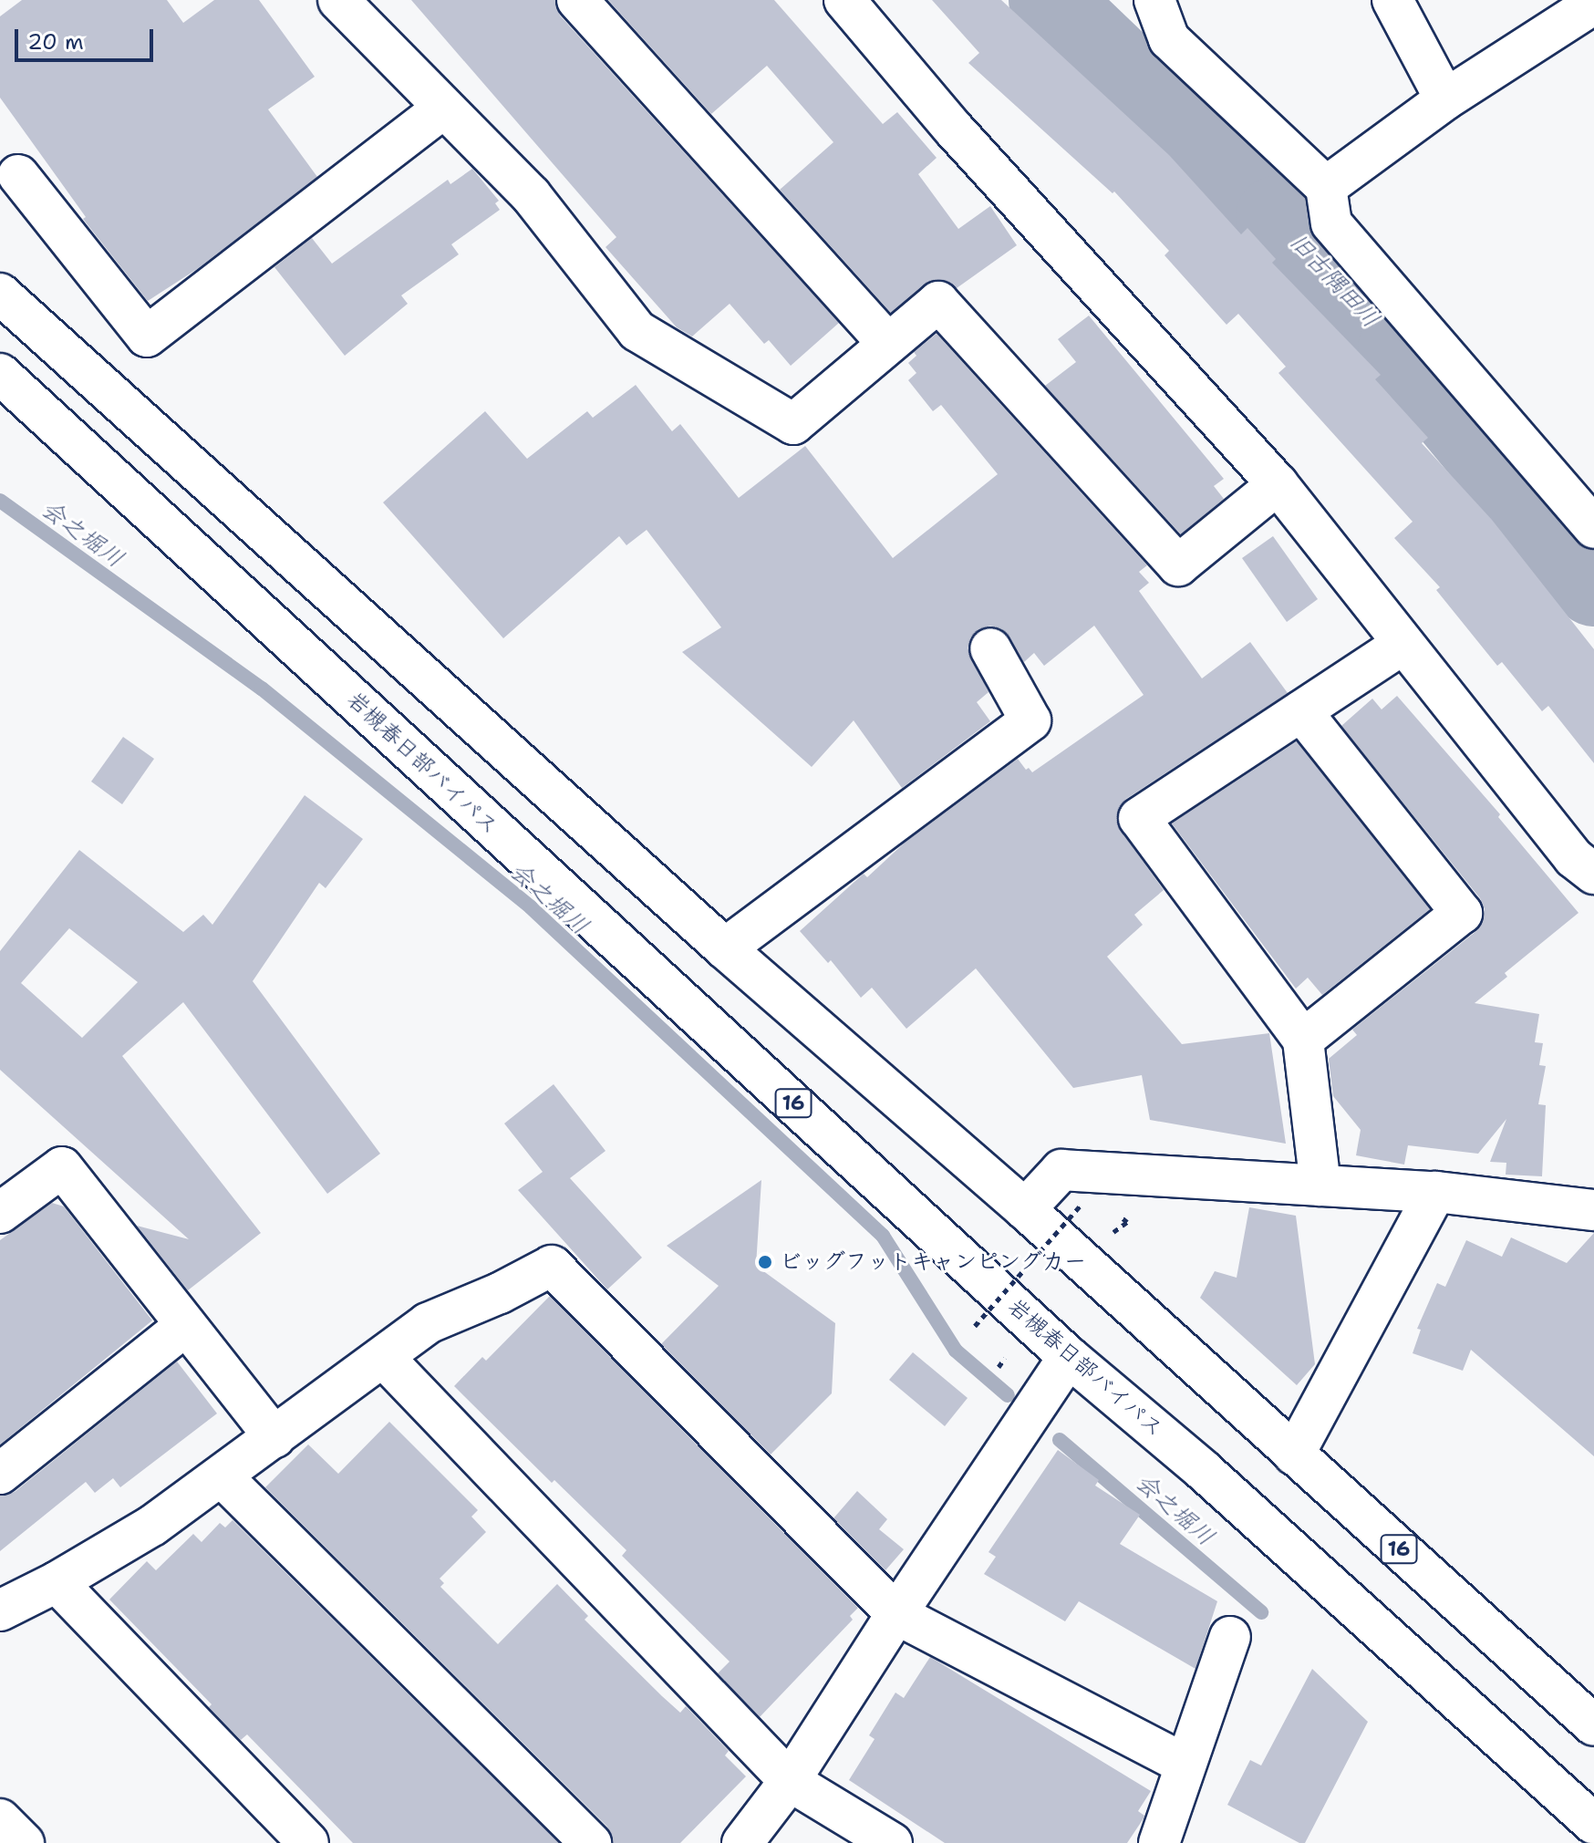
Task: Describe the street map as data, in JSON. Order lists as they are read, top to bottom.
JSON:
{
  "streets": {
    "main road": ["岩槻春日部バイパス", "16"]
  },
  "water": ["旧古隅田川", "会之堀川"],
  "places": ["ビッグフットキャンピングカー"],
  "scale_bar": "20 m"
}
